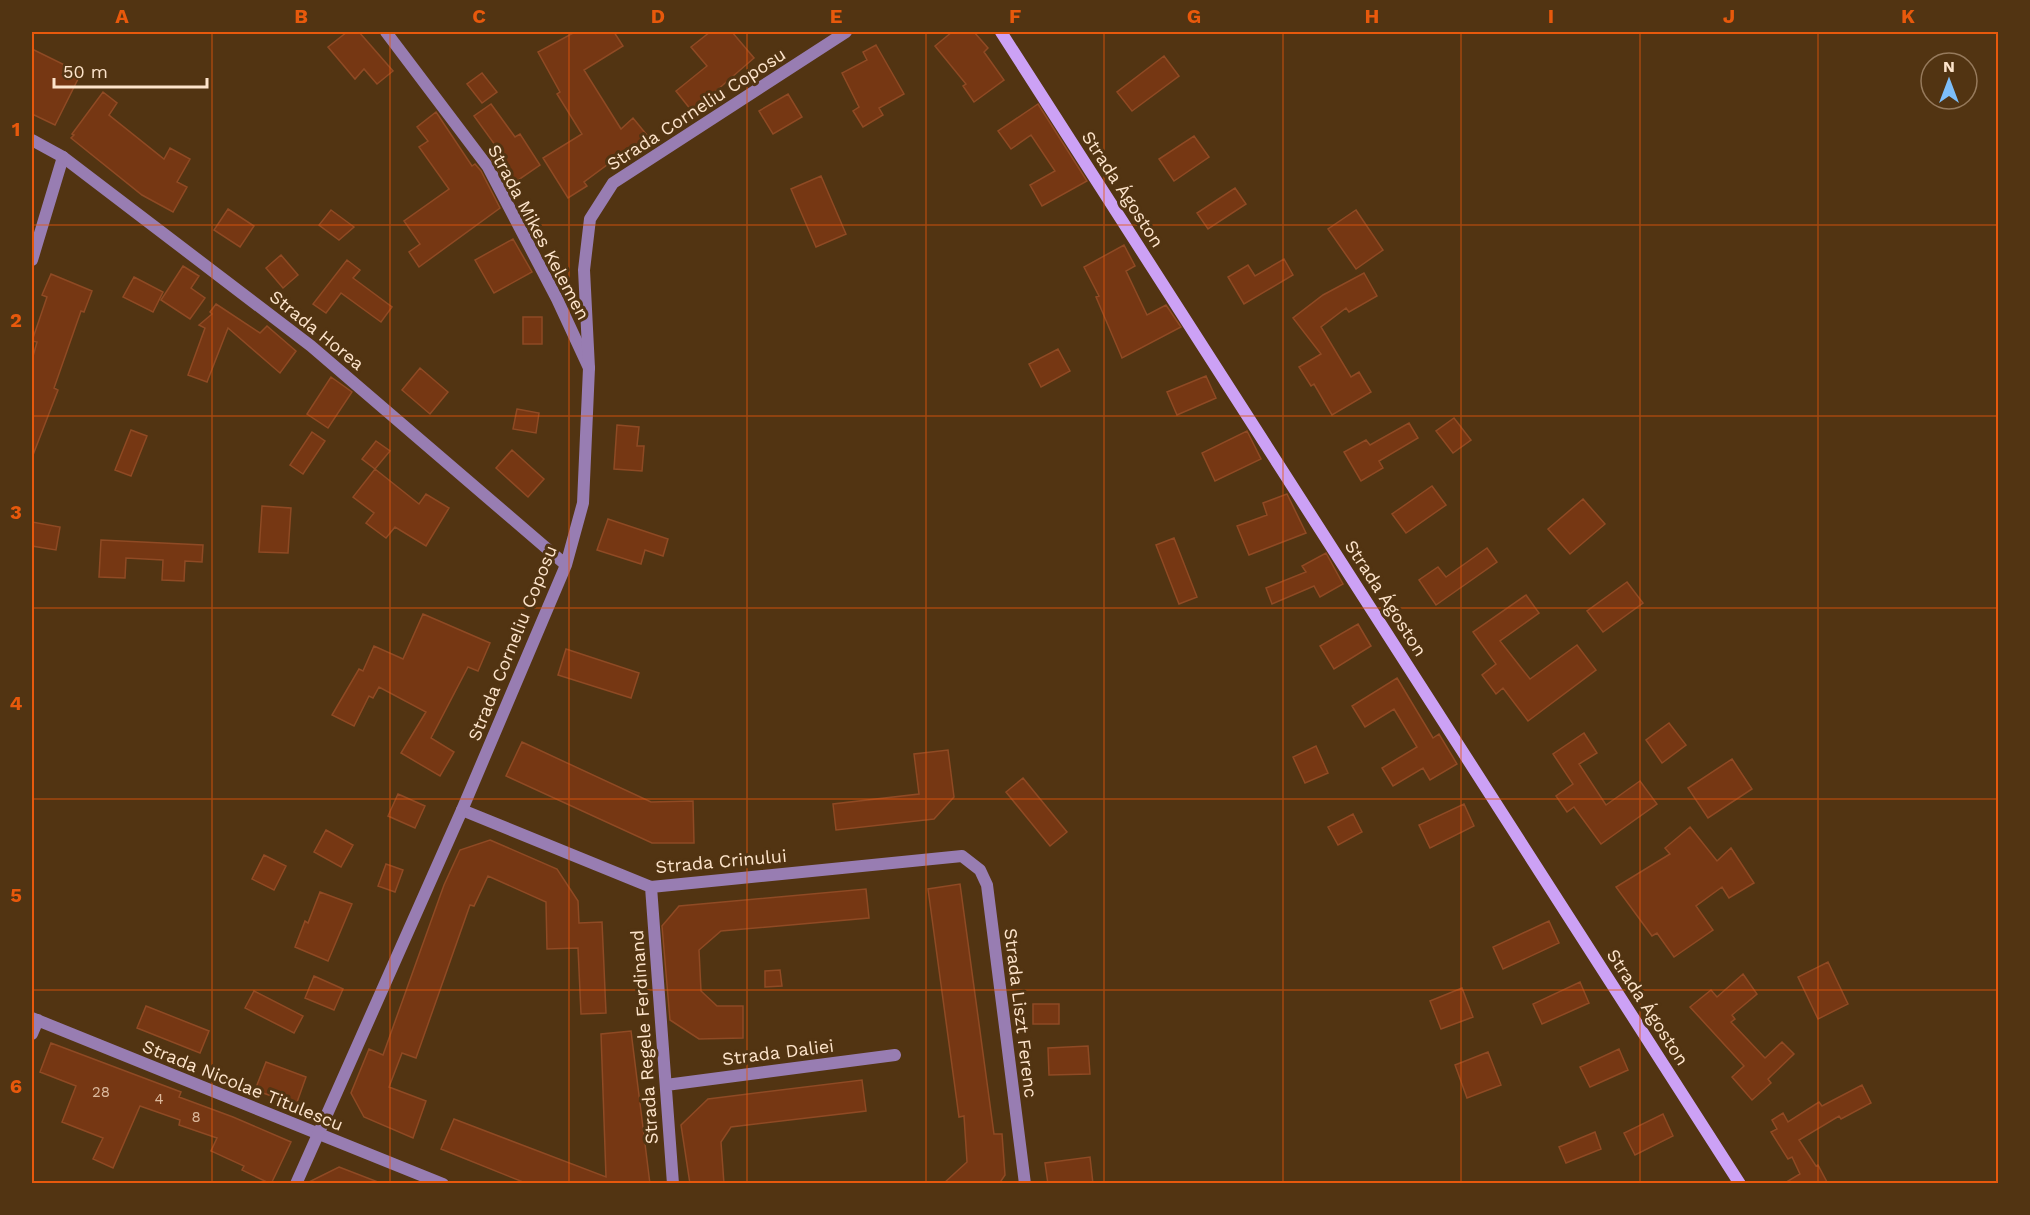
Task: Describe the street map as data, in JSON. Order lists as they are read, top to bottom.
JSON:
{
  "streets": {
    "main road": ["Strada Ágoston"],
    "street": [
      "Strada Corneliu Coposu",
      "Strada Mikes Kelemen",
      "Strada Horea",
      "Strada Crinului",
      "Strada Liszt Ferenc",
      "Strada Regele Ferdinand",
      "Strada Daliei",
      "Strada Nicolae Titulescu"
    ]
  },
  "crossings": [
    ["Strada Corneliu Coposu", "Strada Mikes Kelemen"],
    ["Strada Corneliu Coposu", "Strada Horea"],
    ["Strada Corneliu Coposu", "Strada Crinului"],
    ["Strada Corneliu Coposu", "Strada Nicolae Titulescu"],
    ["Strada Crinului", "Strada Liszt Ferenc"],
    ["Strada Crinului", "Strada Regele Ferdinand"],
    ["Strada Regele Ferdinand", "Strada Daliei"]
  ],
  "house_numbers": ["28", "4", "8"],
  "scale_bar": "50 m",
  "north": "top",
  "grid": {
    "columns": [
      "A",
      "B",
      "C",
      "D",
      "E",
      "F",
      "G",
      "H",
      "I",
      "J",
      "K"
    ],
    "rows": [
      "1",
      "2",
      "3",
      "4",
      "5",
      "6"
    ]
  }
}
